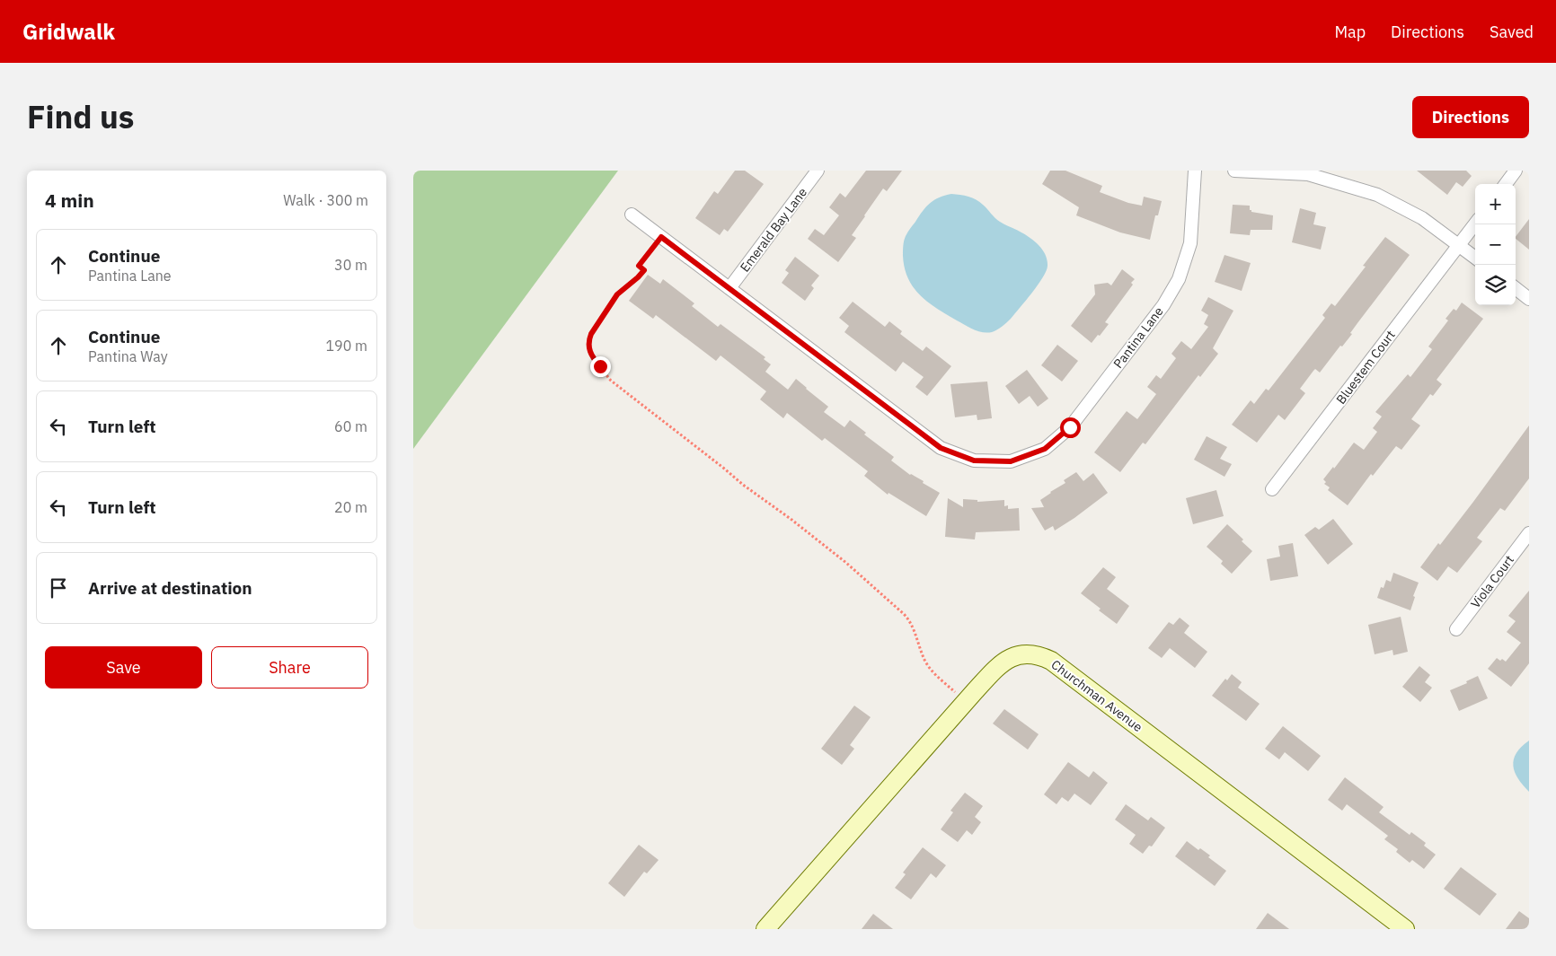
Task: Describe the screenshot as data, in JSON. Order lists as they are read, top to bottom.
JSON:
{
  "streets": {
    "street": [
      "Emerald Bay Lane",
      "Pantina Lane",
      "Bluestem Court",
      "Viola Court",
      "Churchman Avenue"
    ]
  },
  "crossings": [
    ["Emerald Bay Lane", "Pantina Lane"]
  ],
  "page": {
    "header": "Gridwalk",
    "nav": ["Map", "Directions", "Saved"],
    "title": "Find us",
    "buttons": [
      "Directions",
      ["Save", "Share"]
    ],
    "heading": ["4 min", "Walk · 300 m"],
    "map_buttons": ["+", "−"],
    "list": [
      ["Continue", "Pantina Lane", "30 m"],
      ["Continue", "Pantina Way", "190 m"],
      ["Turn left", "60 m"],
      ["Turn left", "20 m"],
      "Arrive at destination"
    ]
  }
}
